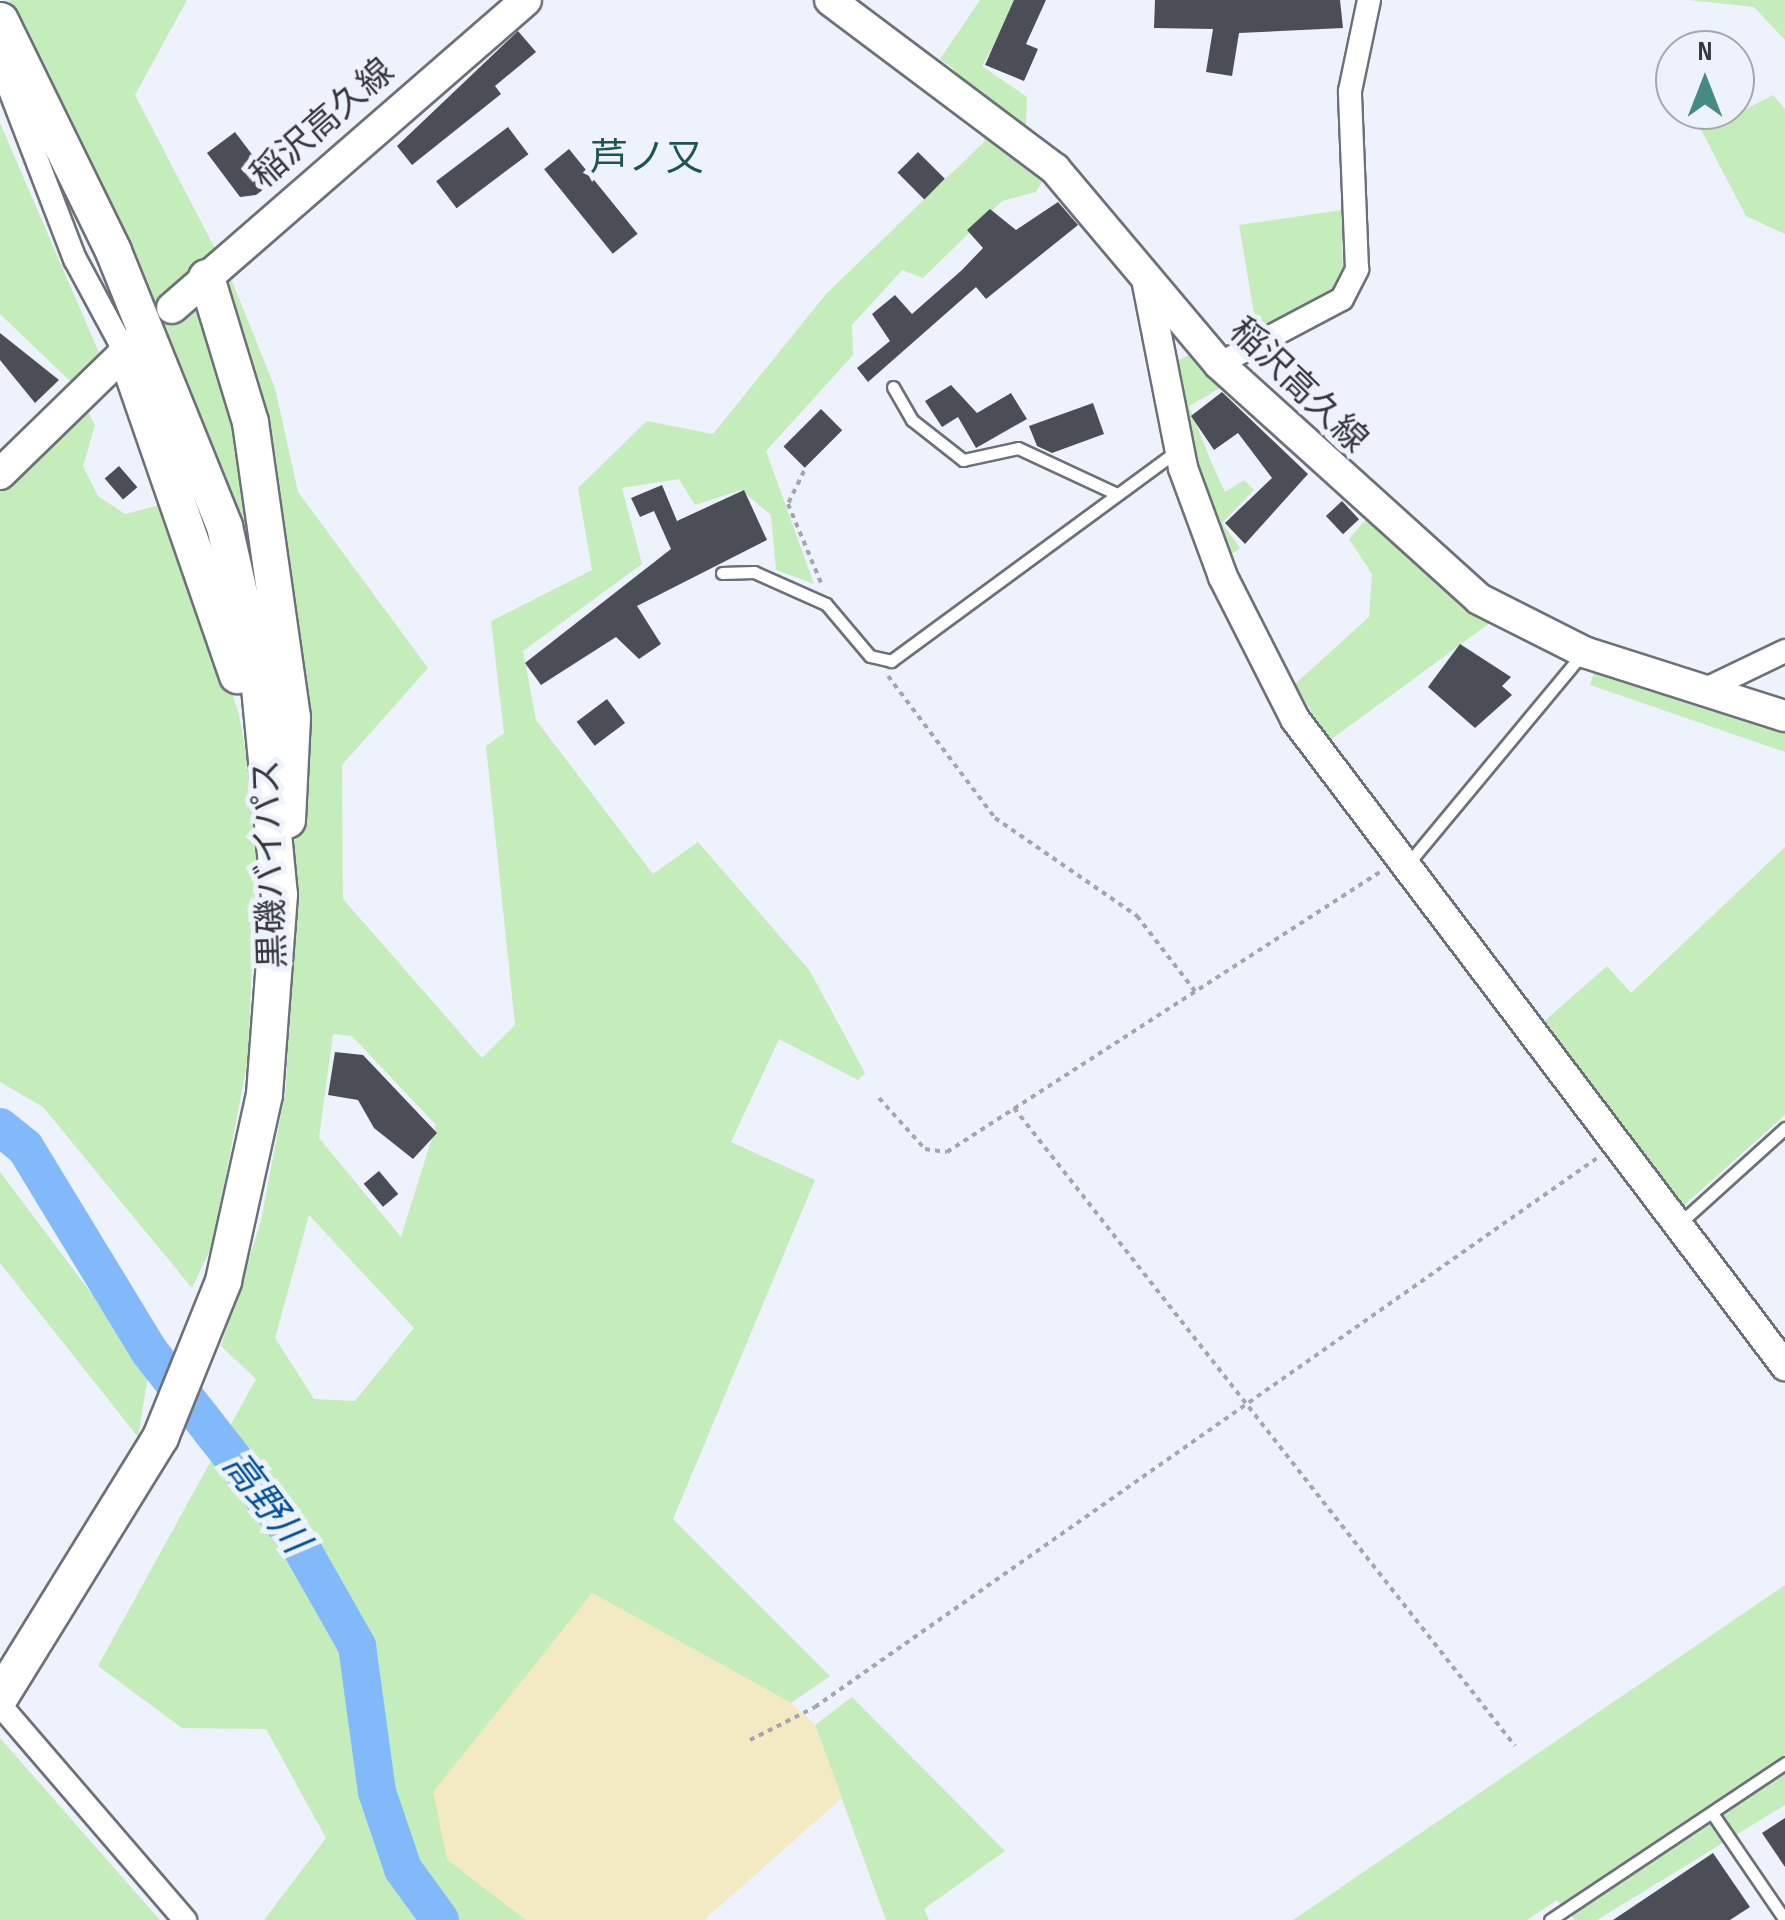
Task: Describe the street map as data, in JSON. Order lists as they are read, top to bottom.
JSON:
{
  "streets": {
    "highway": ["黒磯バイパス"],
    "main road": ["稲沢高久線"]
  },
  "districts": ["芦ノ又"],
  "water": ["高野川"],
  "north": "top"
}
